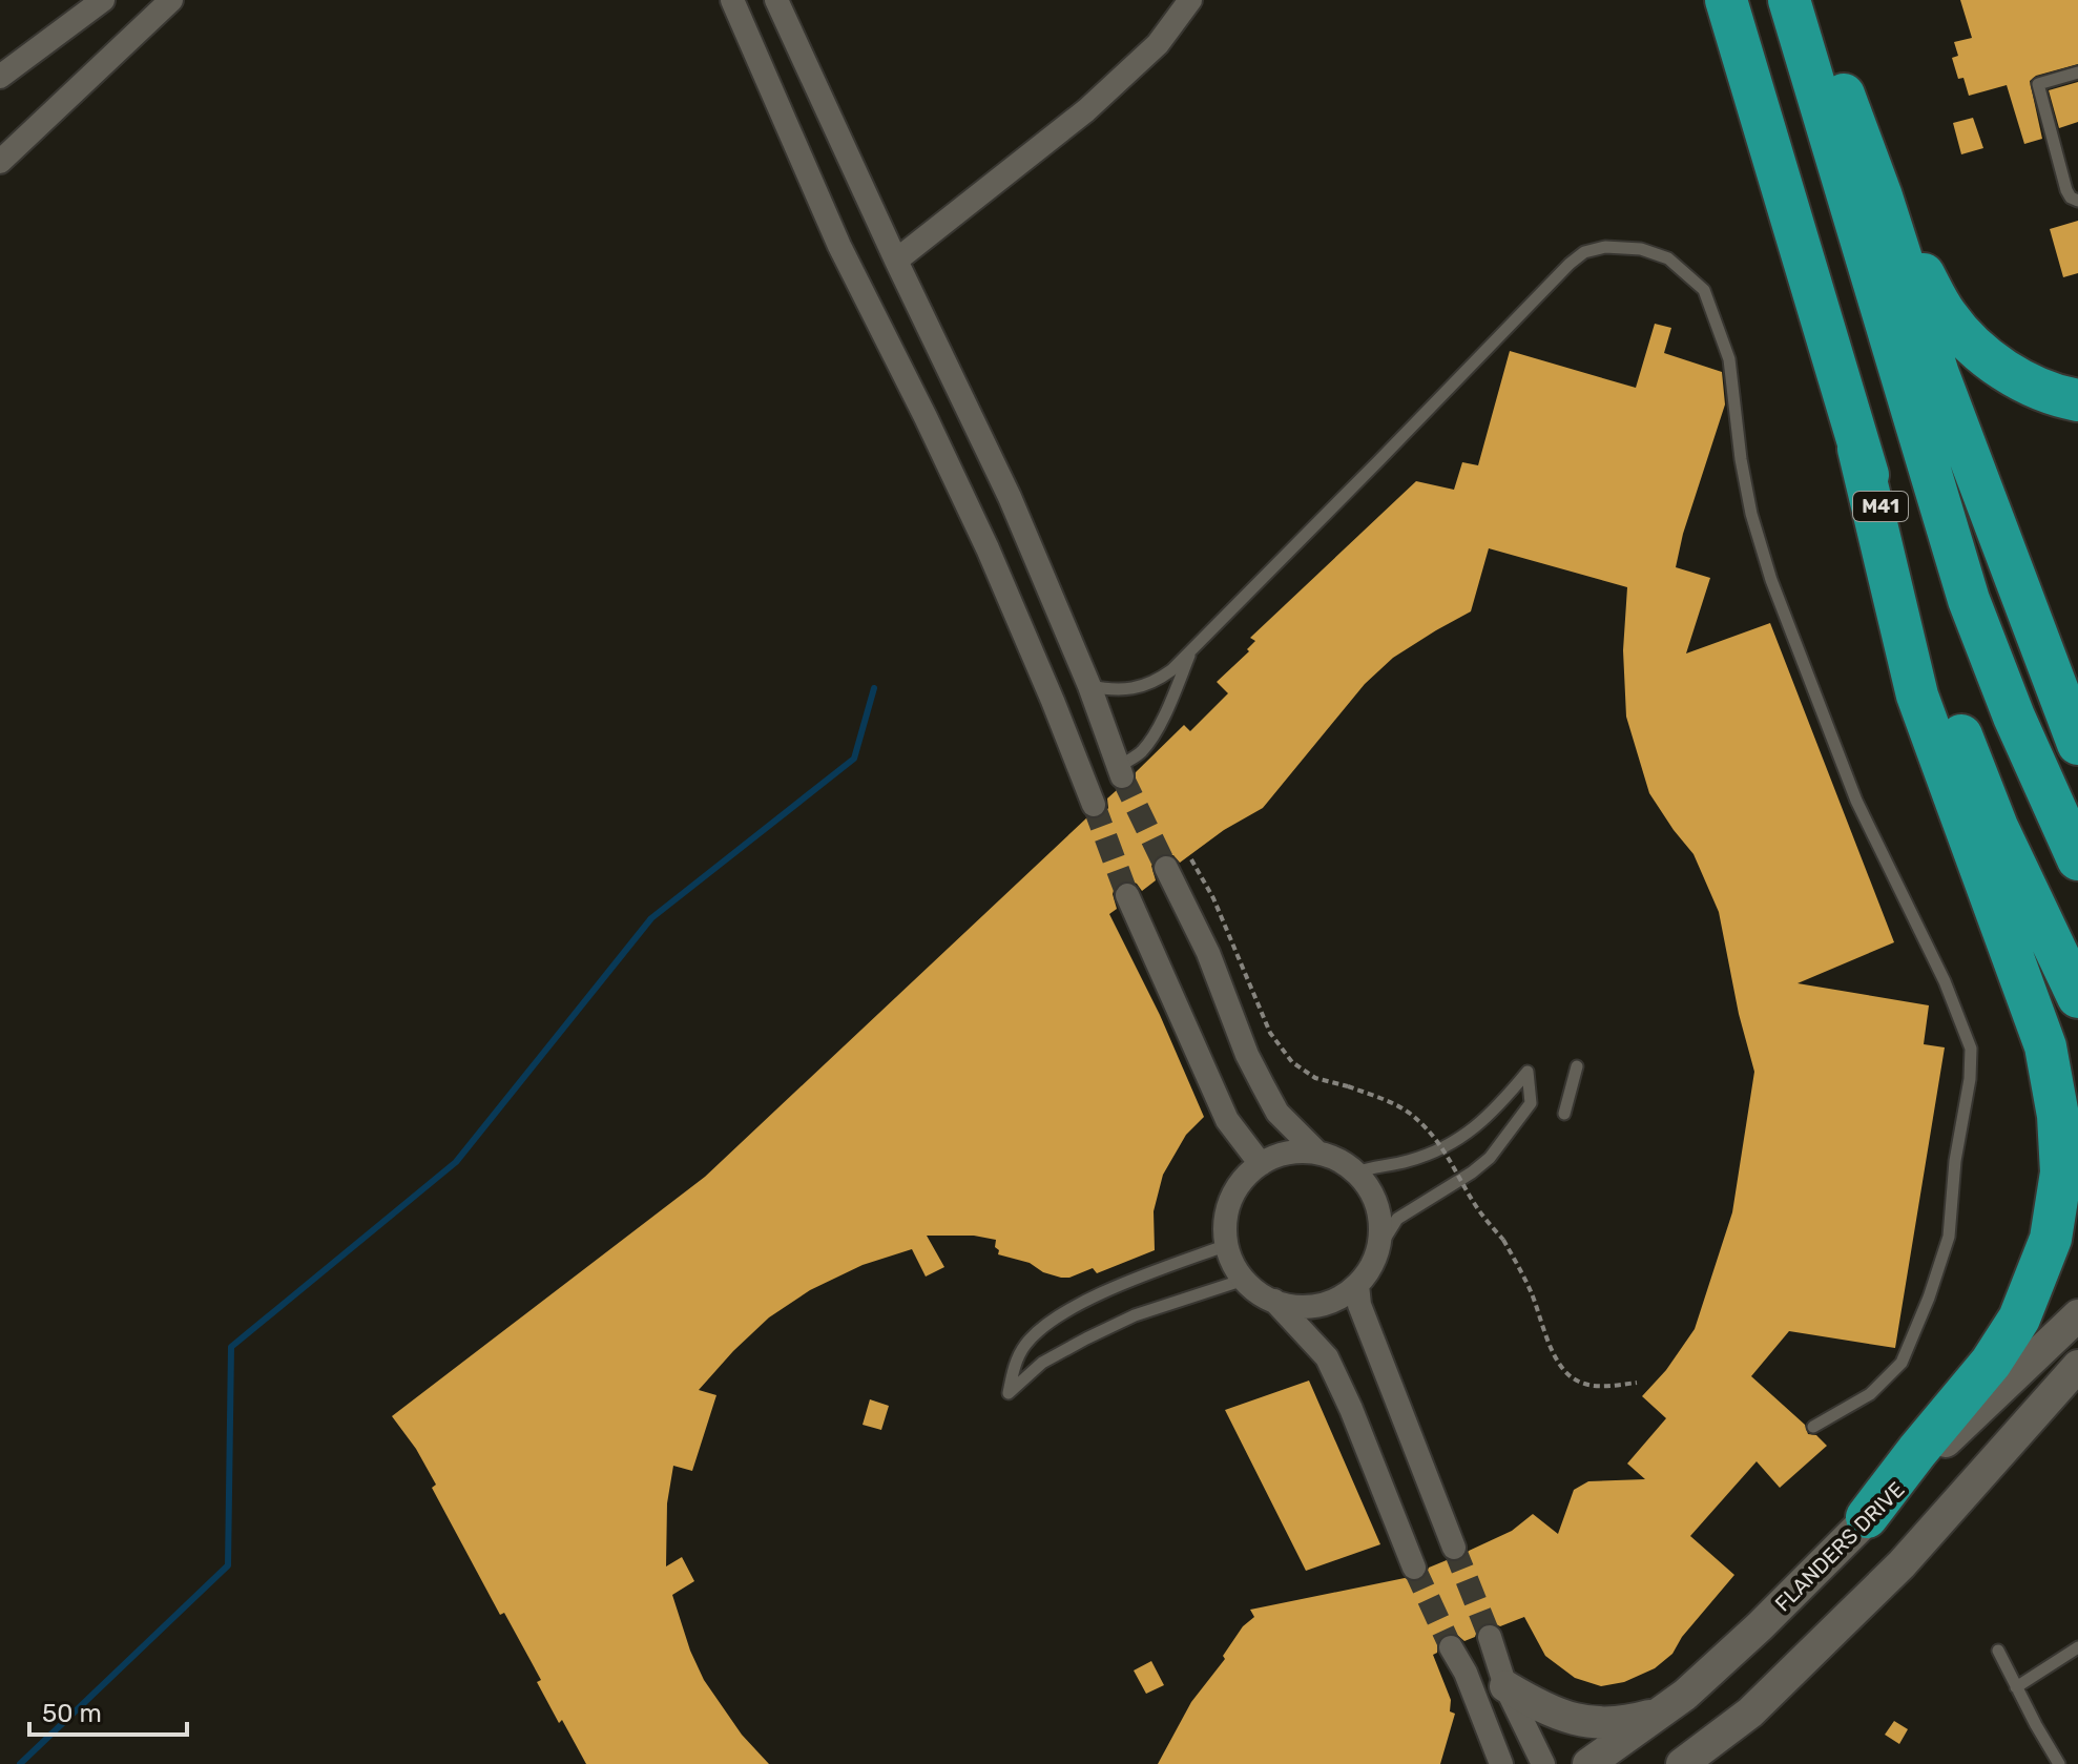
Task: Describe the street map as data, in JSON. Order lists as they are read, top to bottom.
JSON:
{
  "streets": {
    "highway": ["M41"],
    "street": ["FLANDERS DRIVE"]
  },
  "scale_bar": "50 m"
}
